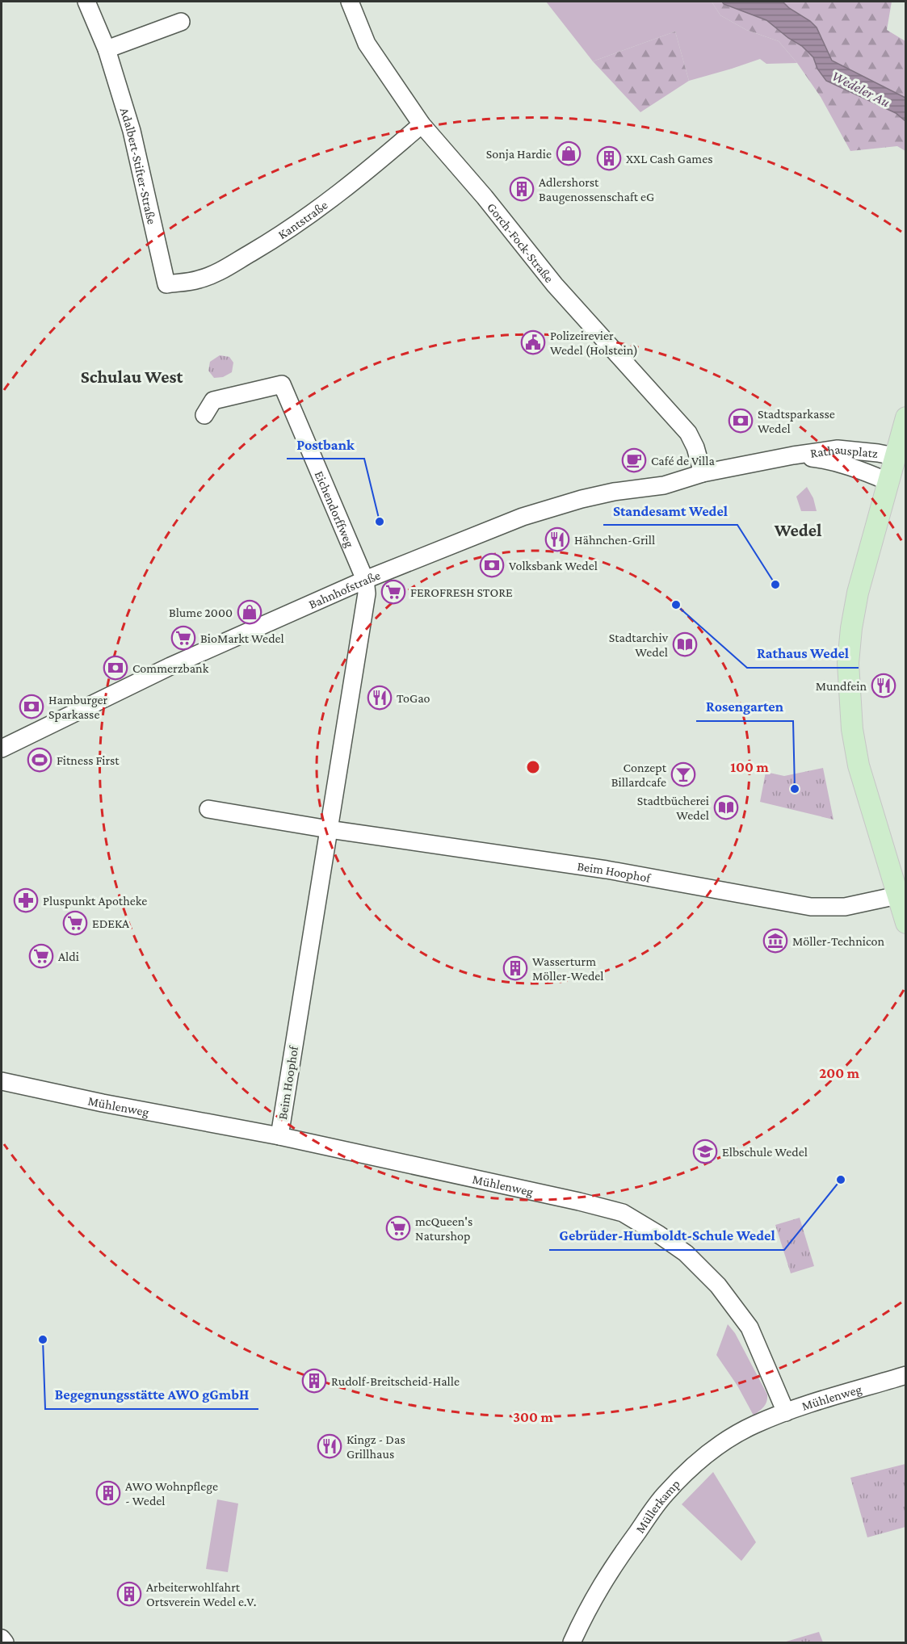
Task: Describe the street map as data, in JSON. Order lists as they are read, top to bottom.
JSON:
{
  "streets": {
    "street": [
      "Adalbert-Stifter-Straße",
      "Kantstraße",
      "Gorch-Fock-Straße",
      "Rathausplatz",
      "Eichendorffweg",
      "Bahnhofstraße",
      "Beim Hoophof",
      "Mühlenweg",
      "Müllerkamp"
    ]
  },
  "crossings": [
    ["Adalbert-Stifter-Straße", "Kantstraße"],
    ["Kantstraße", "Gorch-Fock-Straße"],
    ["Gorch-Fock-Straße", "Rathausplatz"],
    ["Gorch-Fock-Straße", "Bahnhofstraße"],
    ["Rathausplatz", "Bahnhofstraße"],
    ["Eichendorffweg", "Bahnhofstraße"],
    ["Eichendorffweg", "Beim Hoophof"],
    ["Bahnhofstraße", "Beim Hoophof"],
    ["Beim Hoophof", "Mühlenweg"],
    ["Mühlenweg", "Müllerkamp"]
  ],
  "districts": ["Schulau West", "Wedel"],
  "water": ["Wedeler Au"],
  "places": {
    "shop": ["Sonja Hardie", "Blume 2000"],
    "building": [
      "XXL Cash Games",
      "Adlershorst Baugenossenschaft eG",
      "Wasserturm Möller-Wedel",
      "Rudolf-Breitscheid-Halle",
      "AWO Wohnpflege - Wedel",
      "Arbeiterwohlfahrt Ortsverein Wedel e.V."
    ],
    "public building": ["Polizeirevier Wedel (Holstein)"],
    "bank": [
      "Stadtsparkasse Wedel",
      "Volksbank Wedel",
      "Commerzbank",
      "Hamburger Sparkasse"
    ],
    "cafe": ["Café de Villa"],
    "other": [
      "Postbank",
      "Standesamt Wedel",
      "Rathaus Wedel",
      "Rosengarten",
      "Gebrüder-Humboldt-Schule Wedel",
      "Begegnungsstätte AWO gGmbH"
    ],
    "restaurant": [
      "Hähnchen-Grill",
      "Mundfein",
      "ToGao",
      "Kingz - Das Grillhaus"
    ],
    "supermarket": [
      "FEROFRESH STORE",
      "BioMarkt Wedel",
      "EDEKA",
      "Aldi",
      "mcQueen's Naturshop"
    ],
    "library": ["Stadtarchiv Wedel", "Stadtbücherei Wedel"],
    "sports": ["Fitness First"],
    "bar": ["Conzept Billardcafe"],
    "pharmacy": ["Pluspunkt Apotheke"],
    "museum": ["Möller-Technicon"],
    "school or university": ["Elbschule Wedel"]
  },
  "rings": ["100 m", "200 m", "300 m"]
}
